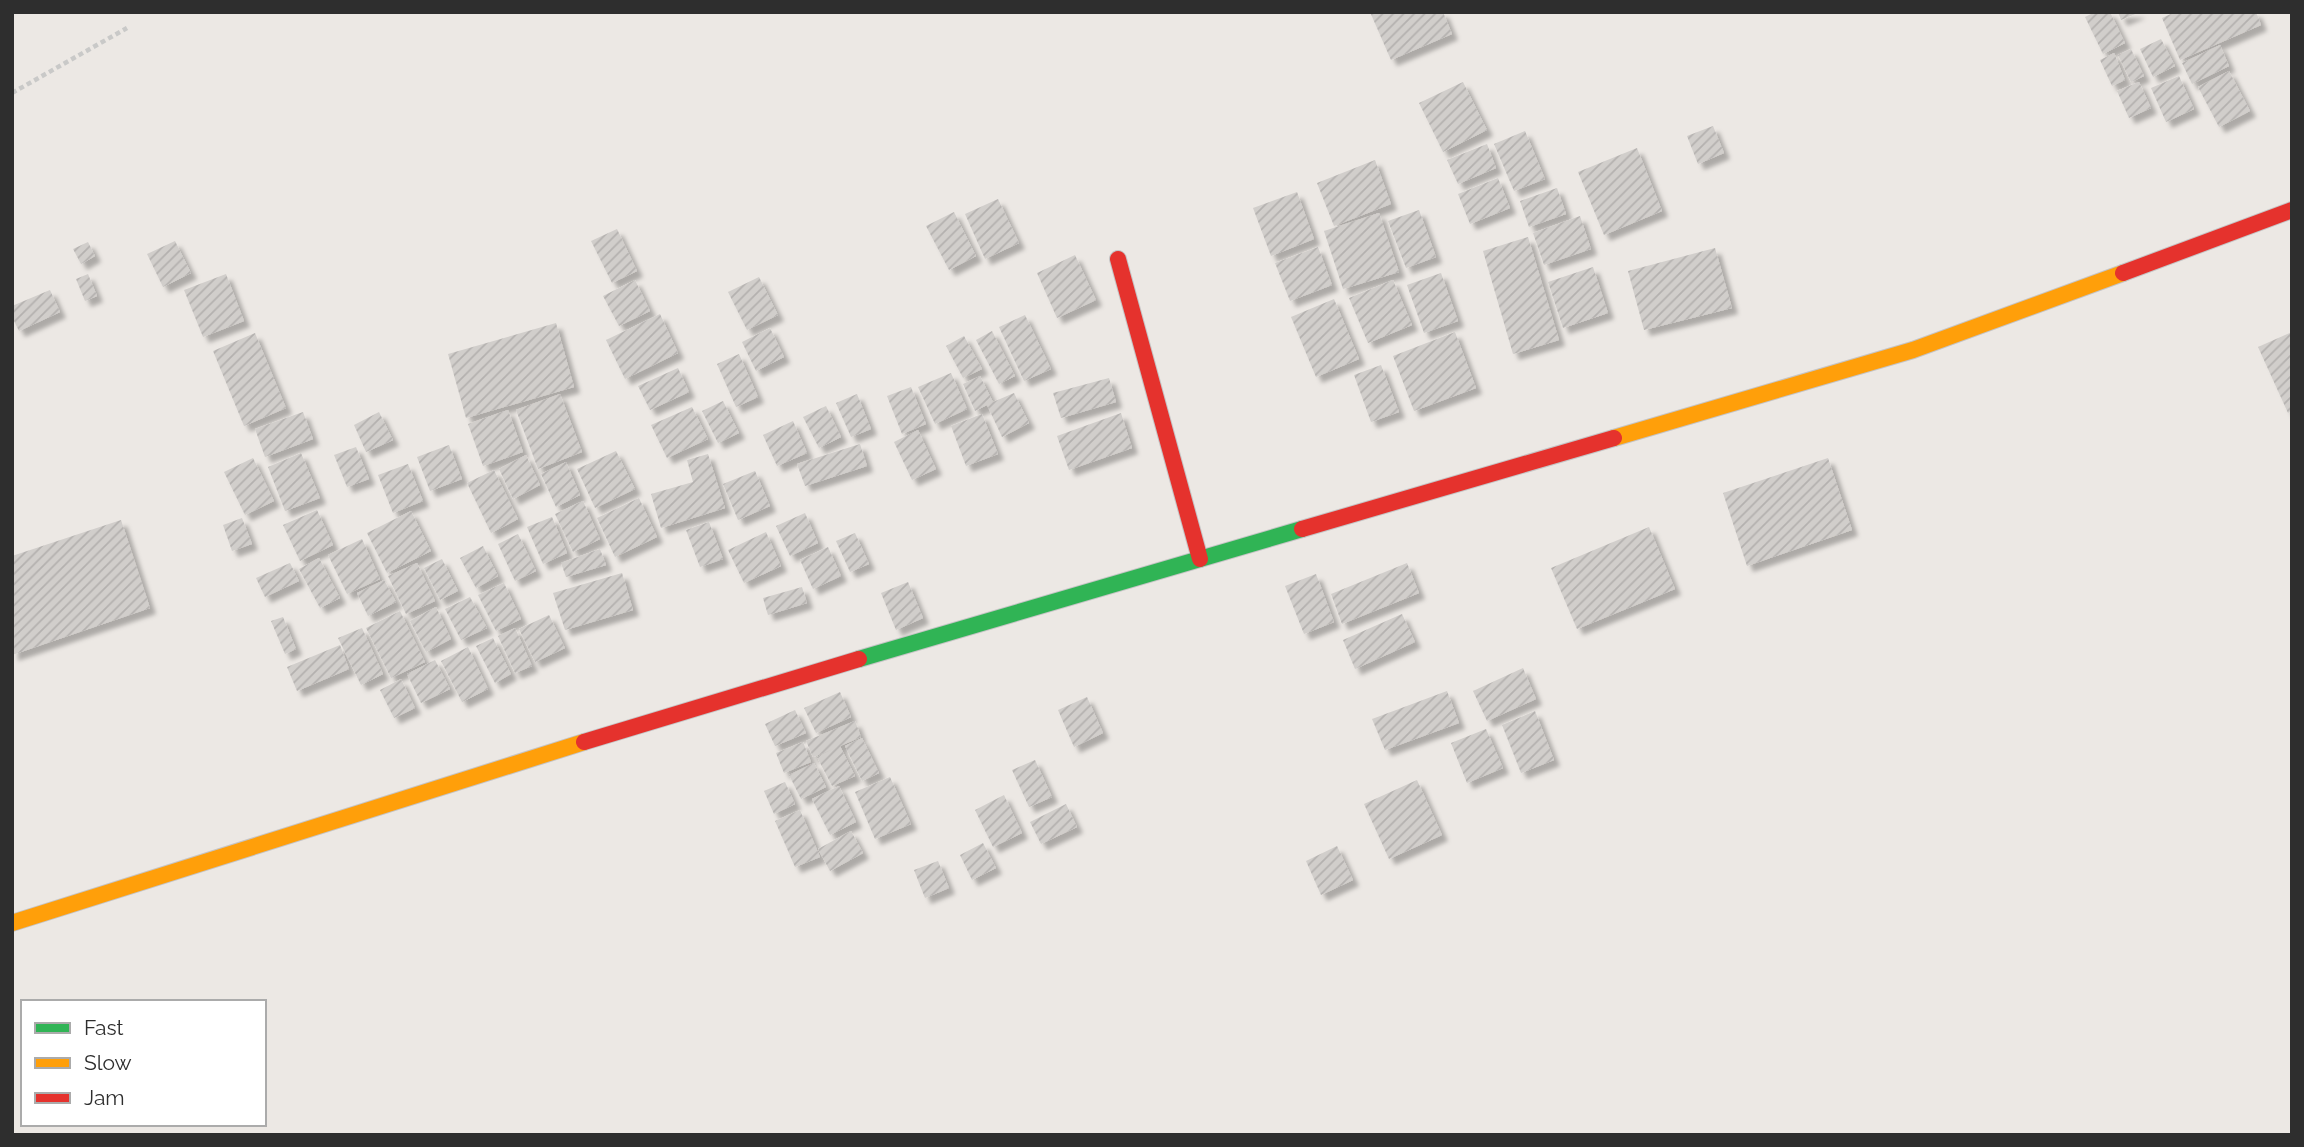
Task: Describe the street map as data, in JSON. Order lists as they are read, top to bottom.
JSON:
{
  "legend": ["Fast", "Slow", "Jam"]
}
